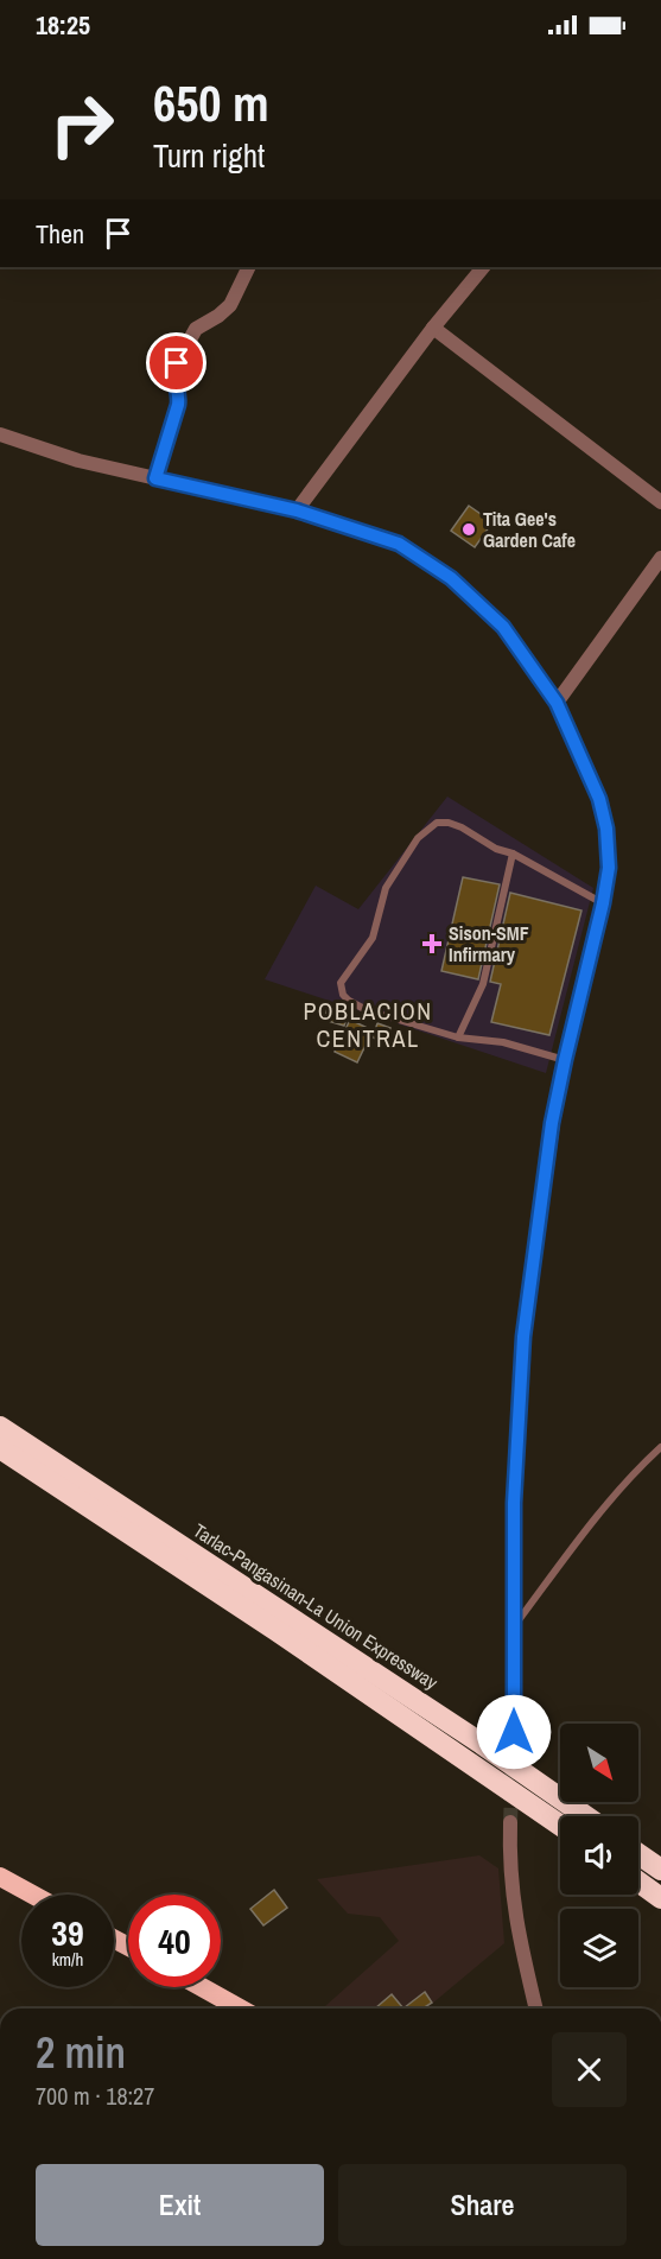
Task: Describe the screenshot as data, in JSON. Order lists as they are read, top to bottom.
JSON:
{
  "streets": {
    "highway": ["Tarlac-Pangasinan-La Union Expressway"]
  },
  "districts": ["POBLACION CENTRAL"],
  "places": {
    "other": ["Tita Gee's Garden Cafe"],
    "health": ["Sison-SMF Infirmary"]
  },
  "north": "bottom right",
  "page": {
    "status": "18:25",
    "turn": ["650 m", "Turn right"],
    "then": "Then",
    "speed": "39 km/h",
    "limit": "40",
    "heading": ["2 min", "700 m · 18:27"],
    "buttons": ["Exit", "Share"]
  }
}
